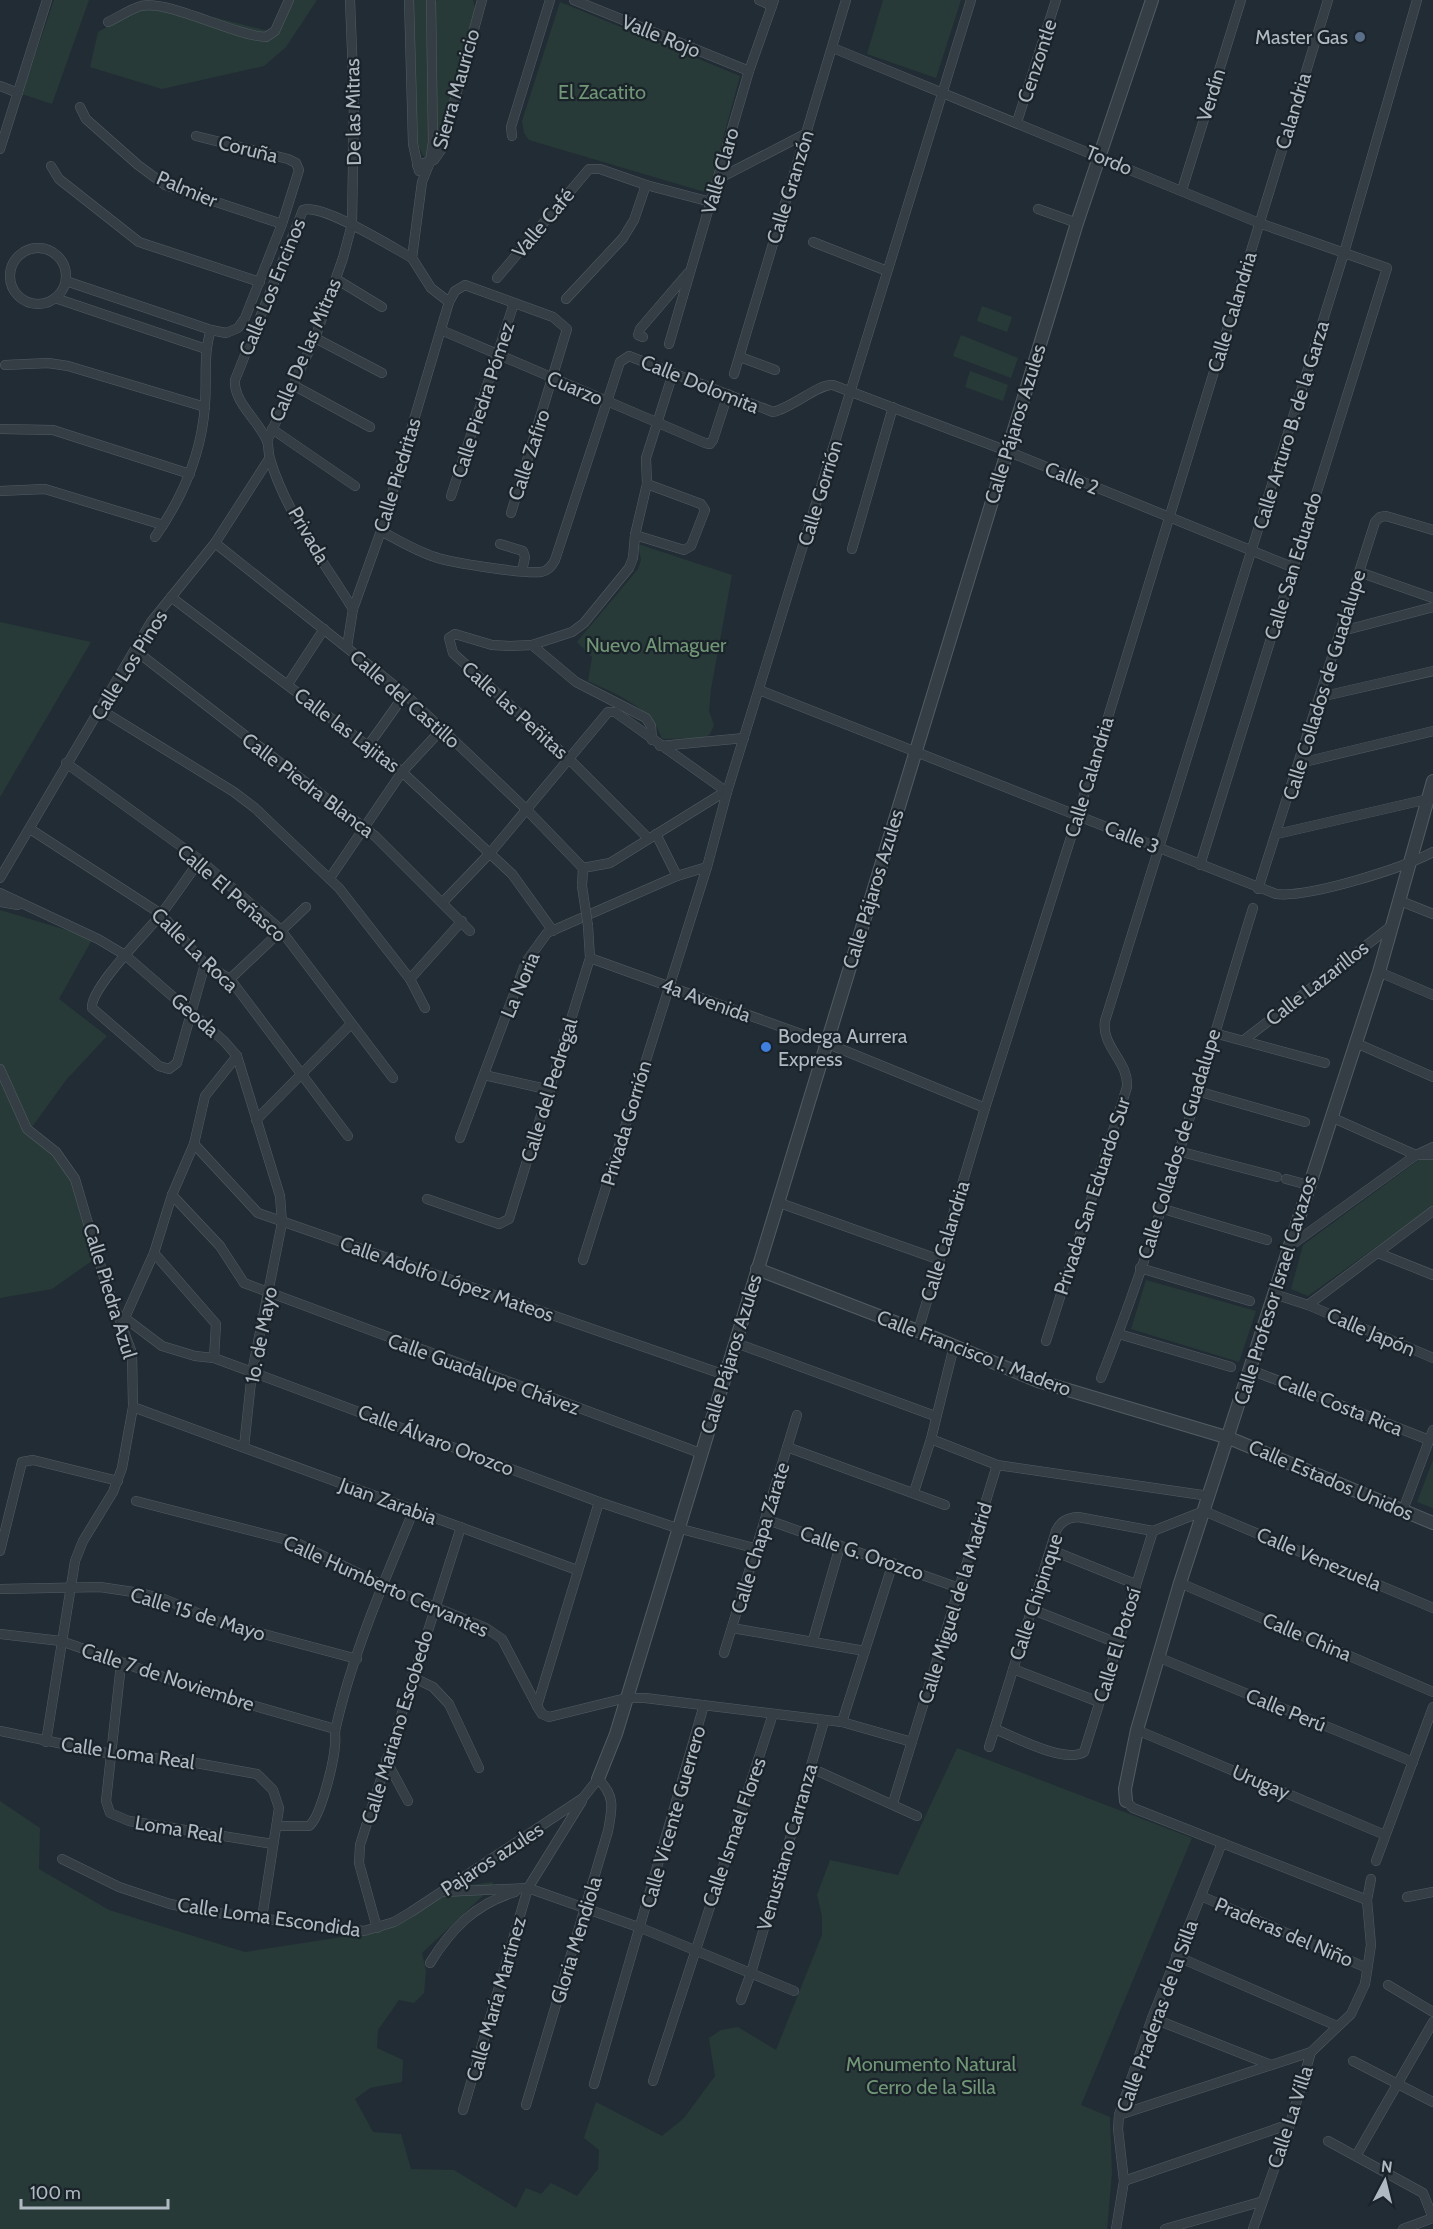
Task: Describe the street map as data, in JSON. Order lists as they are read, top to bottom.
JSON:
{
  "streets": {
    "street": [
      "Valle Rojo",
      "Cenzontle",
      "Sierra Mauricio",
      "Verdín",
      "Calandria",
      "De las Mitras",
      "Coruña",
      "Tordo",
      "Valle Claro",
      "Calle Granzón",
      "Palmier",
      "Valle Café",
      "Calle Los Encinos",
      "Calle Calandria",
      "Calle De las Mitras",
      "Calle Dolomita",
      "Cuarzo",
      "Calle Piedra Pómez",
      "Calle Pájaros Azules",
      "Calle Arturo B. de la Garza",
      "Calle Zafiro",
      "Calle Piedritas",
      "Calle 2",
      "Calle Gorrión",
      "Privada",
      "Calle San Eduardo",
      "Calle Los Pinos",
      "Calle Collados de Guadalupe",
      "Calle del Castillo",
      "Calle las Peñitas",
      "Calle las Lajitas",
      "Calle Piedra Blanca",
      "Calle 3",
      "Calle El Peñasco",
      "Calle La Roca",
      "Calle Lazarillos",
      "La Noria",
      "4a Avenida",
      "Geoda",
      "Calle del Pedregal",
      "Privada Gorrión",
      "Privada San Eduardo Sur",
      "Calle Adolfo López Mateos",
      "Calle Profesor Israel Cavazos",
      "Calle Piedra Azul",
      "Calle Japón",
      "1o. de Mayo",
      "Calle Francisco I. Madero",
      "Calle Guadalupe Chávez",
      "Calle Costa Rica",
      "Calle Álvaro Orozco",
      "Calle Estados Unidos",
      "Juan Zarabia",
      "Calle Chapa Zárate",
      "Calle G. Orozco",
      "Calle Venezuela",
      "Calle Humberto Cervantes",
      "Calle Chipinque",
      "Calle Miguel de la Madrid",
      "Calle 15 de Mayo",
      "Calle China",
      "Calle El Potosí",
      "Calle 7 de Noviembre",
      "Calle Perú",
      "Calle Mariano Escobedo",
      "Calle Loma Real",
      "Urugay",
      "Calle Vicente Guerrero",
      "Loma Real",
      "Calle Ismael Flores",
      "Venustiano Carranza",
      "Pajaros azules",
      "Calle Loma Escondida",
      "Praderas del Niño",
      "Gloria Mendiola",
      "Calle María Martínez",
      "Calle Praderas de la Silla",
      "Calle La Villa"
    ]
  },
  "crossings": [
    ["Valle Rojo", "Valle Claro"],
    ["Cenzontle", "Tordo"],
    ["Verdín", "Tordo"],
    ["Calandria", "Tordo"],
    ["Calandria", "Calle Calandria"],
    ["De las Mitras", "Calle Los Encinos"],
    ["De las Mitras", "Calle De las Mitras"],
    ["Coruña", "Palmier"],
    ["Tordo", "Calle Granzón"],
    ["Tordo", "Calle Calandria"],
    ["Tordo", "Calle Pájaros Azules"],
    ["Tordo", "Calle Arturo B. de la Garza"],
    ["Tordo", "Calle Gorrión"],
    ["Tordo", "Calle San Eduardo"],
    ["Calle Los Encinos", "Calle De las Mitras"],
    ["Calle Los Encinos", "Privada"],
    ["Calle Calandria", "Calle 2"],
    ["Calle Calandria", "Calle 3"],
    ["Calle Calandria", "4a Avenida"],
    ["Calle Calandria", "Calle Francisco I. Madero"],
    ["Calle De las Mitras", "Privada"],
    ["Calle Dolomita", "Cuarzo"],
    ["Calle Dolomita", "Calle 2"],
    ["Calle Dolomita", "Calle Gorrión"],
    ["Cuarzo", "Calle Piedra Pómez"],
    ["Cuarzo", "Calle Zafiro"],
    ["Cuarzo", "Calle Piedritas"],
    ["Calle Piedra Pómez", "Calle Zafiro"],
    ["Calle Piedra Pómez", "Calle Piedritas"],
    ["Calle Pájaros Azules", "Calle 2"],
    ["Calle Pájaros Azules", "Calle 3"],
    ["Calle Pájaros Azules", "4a Avenida"],
    ["Calle Pájaros Azules", "Calle Adolfo López Mateos"],
    ["Calle Pájaros Azules", "Calle Francisco I. Madero"],
    ["Calle Pájaros Azules", "Calle Guadalupe Chávez"],
    ["Calle Pájaros Azules", "Calle Álvaro Orozco"],
    ["Calle Pájaros Azules", "Pajaros azules"],
    ["Calle Pájaros Azules", "Gloria Mendiola"],
    ["Calle Arturo B. de la Garza", "Calle 2"],
    ["Calle Arturo B. de la Garza", "Calle 3"],
    ["Calle Arturo B. de la Garza", "Privada San Eduardo Sur"],
    ["Calle Zafiro", "Calle Piedritas"],
    ["Calle Piedritas", "Privada"],
    ["Calle Piedritas", "Calle del Castillo"],
    ["Calle 2", "Calle Gorrión"],
    ["Calle 2", "Calle San Eduardo"],
    ["Calle Gorrión", "Calle 3"],
    ["Calle Gorrión", "4a Avenida"],
    ["Calle Gorrión", "Privada Gorrión"],
    ["Privada", "Calle Los Pinos"],
    ["Calle San Eduardo", "Calle 3"],
    ["Calle Los Pinos", "Calle del Castillo"],
    ["Calle Los Pinos", "Calle las Lajitas"],
    ["Calle Los Pinos", "Calle Piedra Blanca"],
    ["Calle Los Pinos", "Calle El Peñasco"],
    ["Calle Los Pinos", "Calle La Roca"],
    ["Calle Collados de Guadalupe", "Calle 3"],
    ["Calle las Peñitas", "La Noria"],
    ["Calle las Lajitas", "La Noria"],
    ["Calle 3", "Privada San Eduardo Sur"],
    ["Calle 3", "Calle Profesor Israel Cavazos"],
    ["Calle Lazarillos", "Calle Profesor Israel Cavazos"],
    ["4a Avenida", "Calle del Pedregal"],
    ["4a Avenida", "Privada Gorrión"],
    ["Geoda", "Calle Adolfo López Mateos"],
    ["Geoda", "1o. de Mayo"],
    ["Calle Adolfo López Mateos", "1o. de Mayo"],
    ["Calle Profesor Israel Cavazos", "Calle Japón"],
    ["Calle Profesor Israel Cavazos", "Calle Francisco I. Madero"],
    ["Calle Profesor Israel Cavazos", "Calle Costa Rica"],
    ["Calle Profesor Israel Cavazos", "Calle Estados Unidos"],
    ["Calle Profesor Israel Cavazos", "Calle Venezuela"],
    ["Calle Profesor Israel Cavazos", "Calle China"],
    ["Calle Profesor Israel Cavazos", "Calle Perú"],
    ["Calle Profesor Israel Cavazos", "Urugay"],
    ["Calle Piedra Azul", "Calle Álvaro Orozco"],
    ["Calle Piedra Azul", "Juan Zarabia"],
    ["Calle Piedra Azul", "Calle 15 de Mayo"],
    ["Calle Piedra Azul", "Calle 7 de Noviembre"],
    ["Calle Piedra Azul", "Calle Loma Real"],
    ["1o. de Mayo", "Calle Guadalupe Chávez"],
    ["1o. de Mayo", "Calle Álvaro Orozco"],
    ["1o. de Mayo", "Juan Zarabia"],
    ["Calle Francisco I. Madero", "Calle Estados Unidos"],
    ["Calle Álvaro Orozco", "Calle Chapa Zárate"],
    ["Juan Zarabia", "Calle Mariano Escobedo"],
    ["Calle Chapa Zárate", "Calle G. Orozco"],
    ["Calle G. Orozco", "Calle Miguel de la Madrid"],
    ["Calle Humberto Cervantes", "Calle Mariano Escobedo"],
    ["Calle Chipinque", "Calle El Potosí"],
    ["Calle 7 de Noviembre", "Loma Real"],
    ["Calle Mariano Escobedo", "Pajaros azules"],
    ["Calle Mariano Escobedo", "Calle Loma Escondida"],
    ["Calle Loma Real", "Loma Real"],
    ["Pajaros azules", "Calle Loma Escondida"],
    ["Pajaros azules", "Gloria Mendiola"],
    ["Pajaros azules", "Calle María Martínez"],
    ["Praderas del Niño", "Calle Praderas de la Silla"],
    ["Praderas del Niño", "Calle La Villa"]
  ],
  "parks": ["El Zacatito", "Nuevo Almaguer", "Monumento Natural Cerro de la Silla"],
  "places": ["Master Gas", "Bodega Aurrera Express"],
  "scale_bar": "100 m",
  "north": "top"
}
